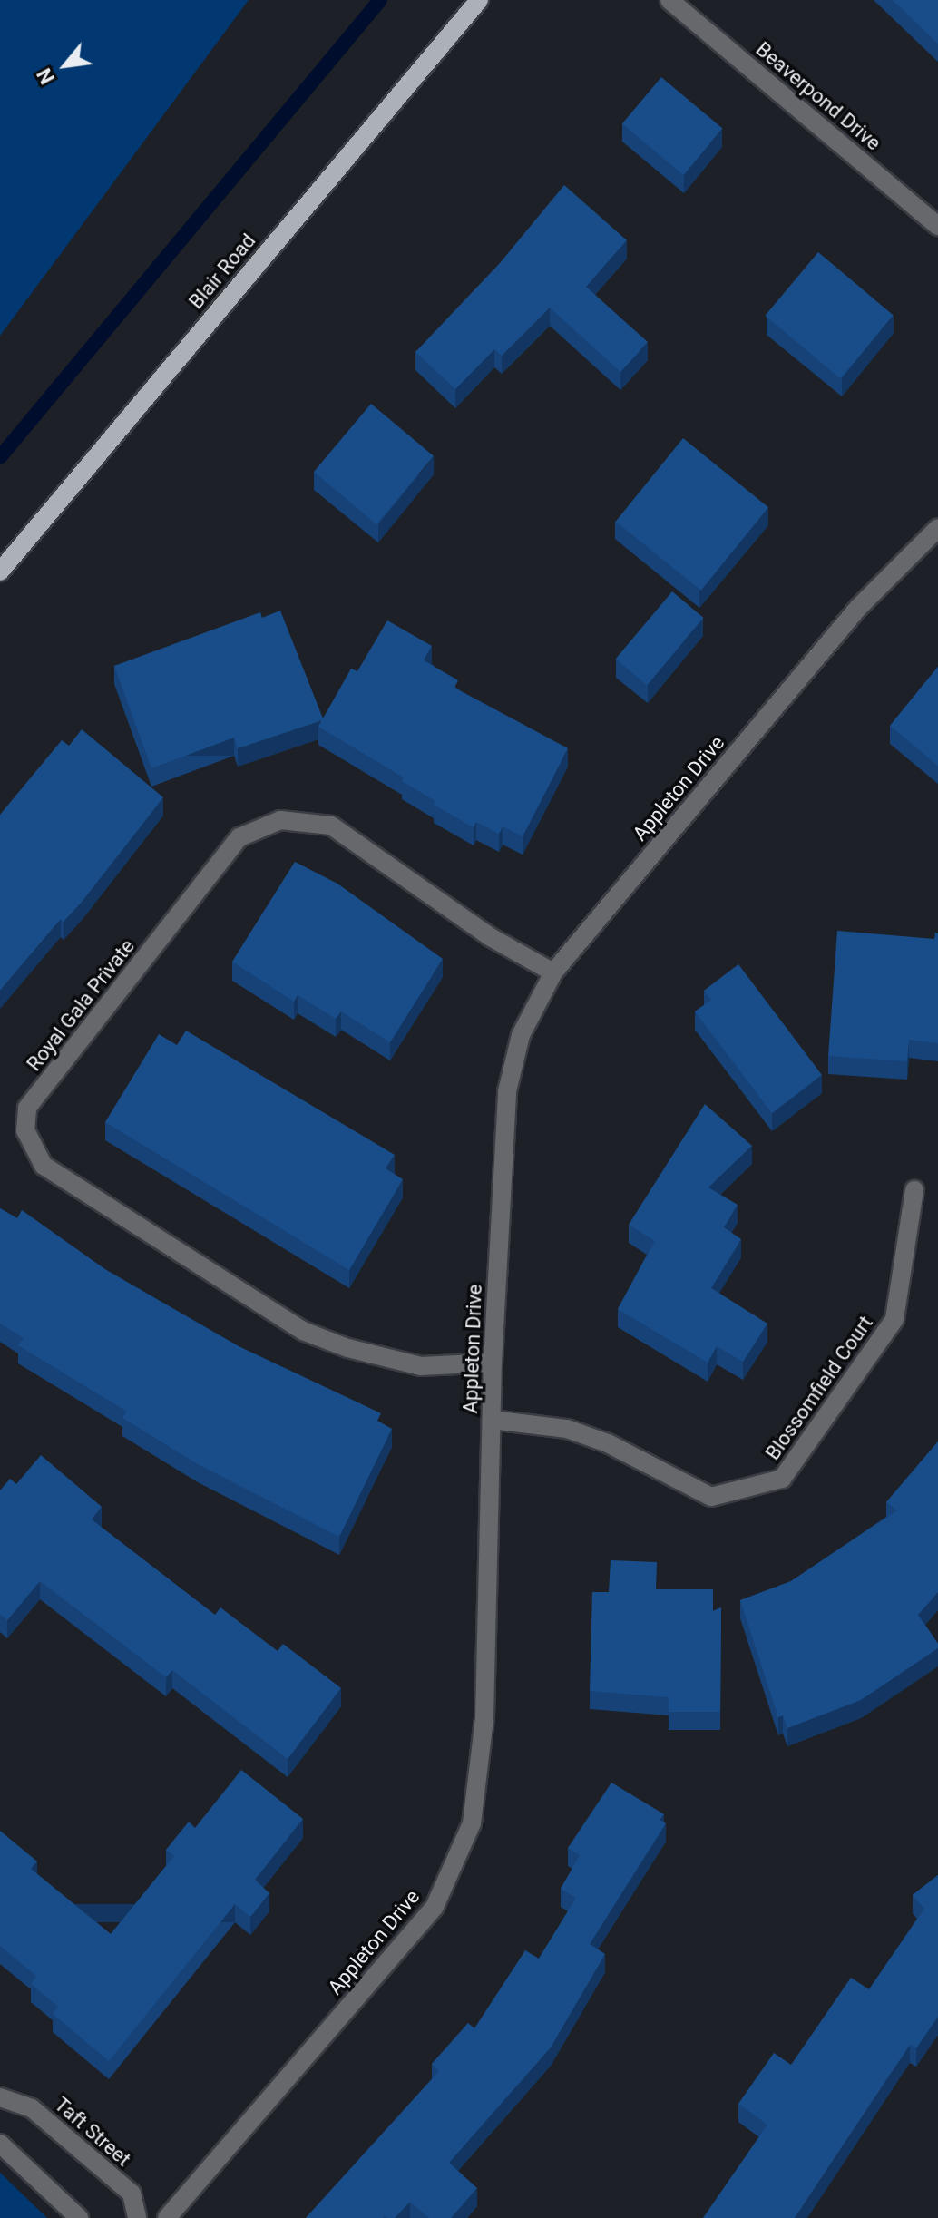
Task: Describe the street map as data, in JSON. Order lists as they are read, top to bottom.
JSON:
{
  "streets": {
    "main road": ["Blair Road"],
    "street": [
      "Beaverpond Drive",
      "Appleton Drive",
      "Royal Gala Private",
      "Blossomfield Court",
      "Taft Street"
    ]
  },
  "crossings": [
    ["Appleton Drive", "Royal Gala Private"],
    ["Appleton Drive", "Blossomfield Court"]
  ],
  "north": "bottom left"
}
